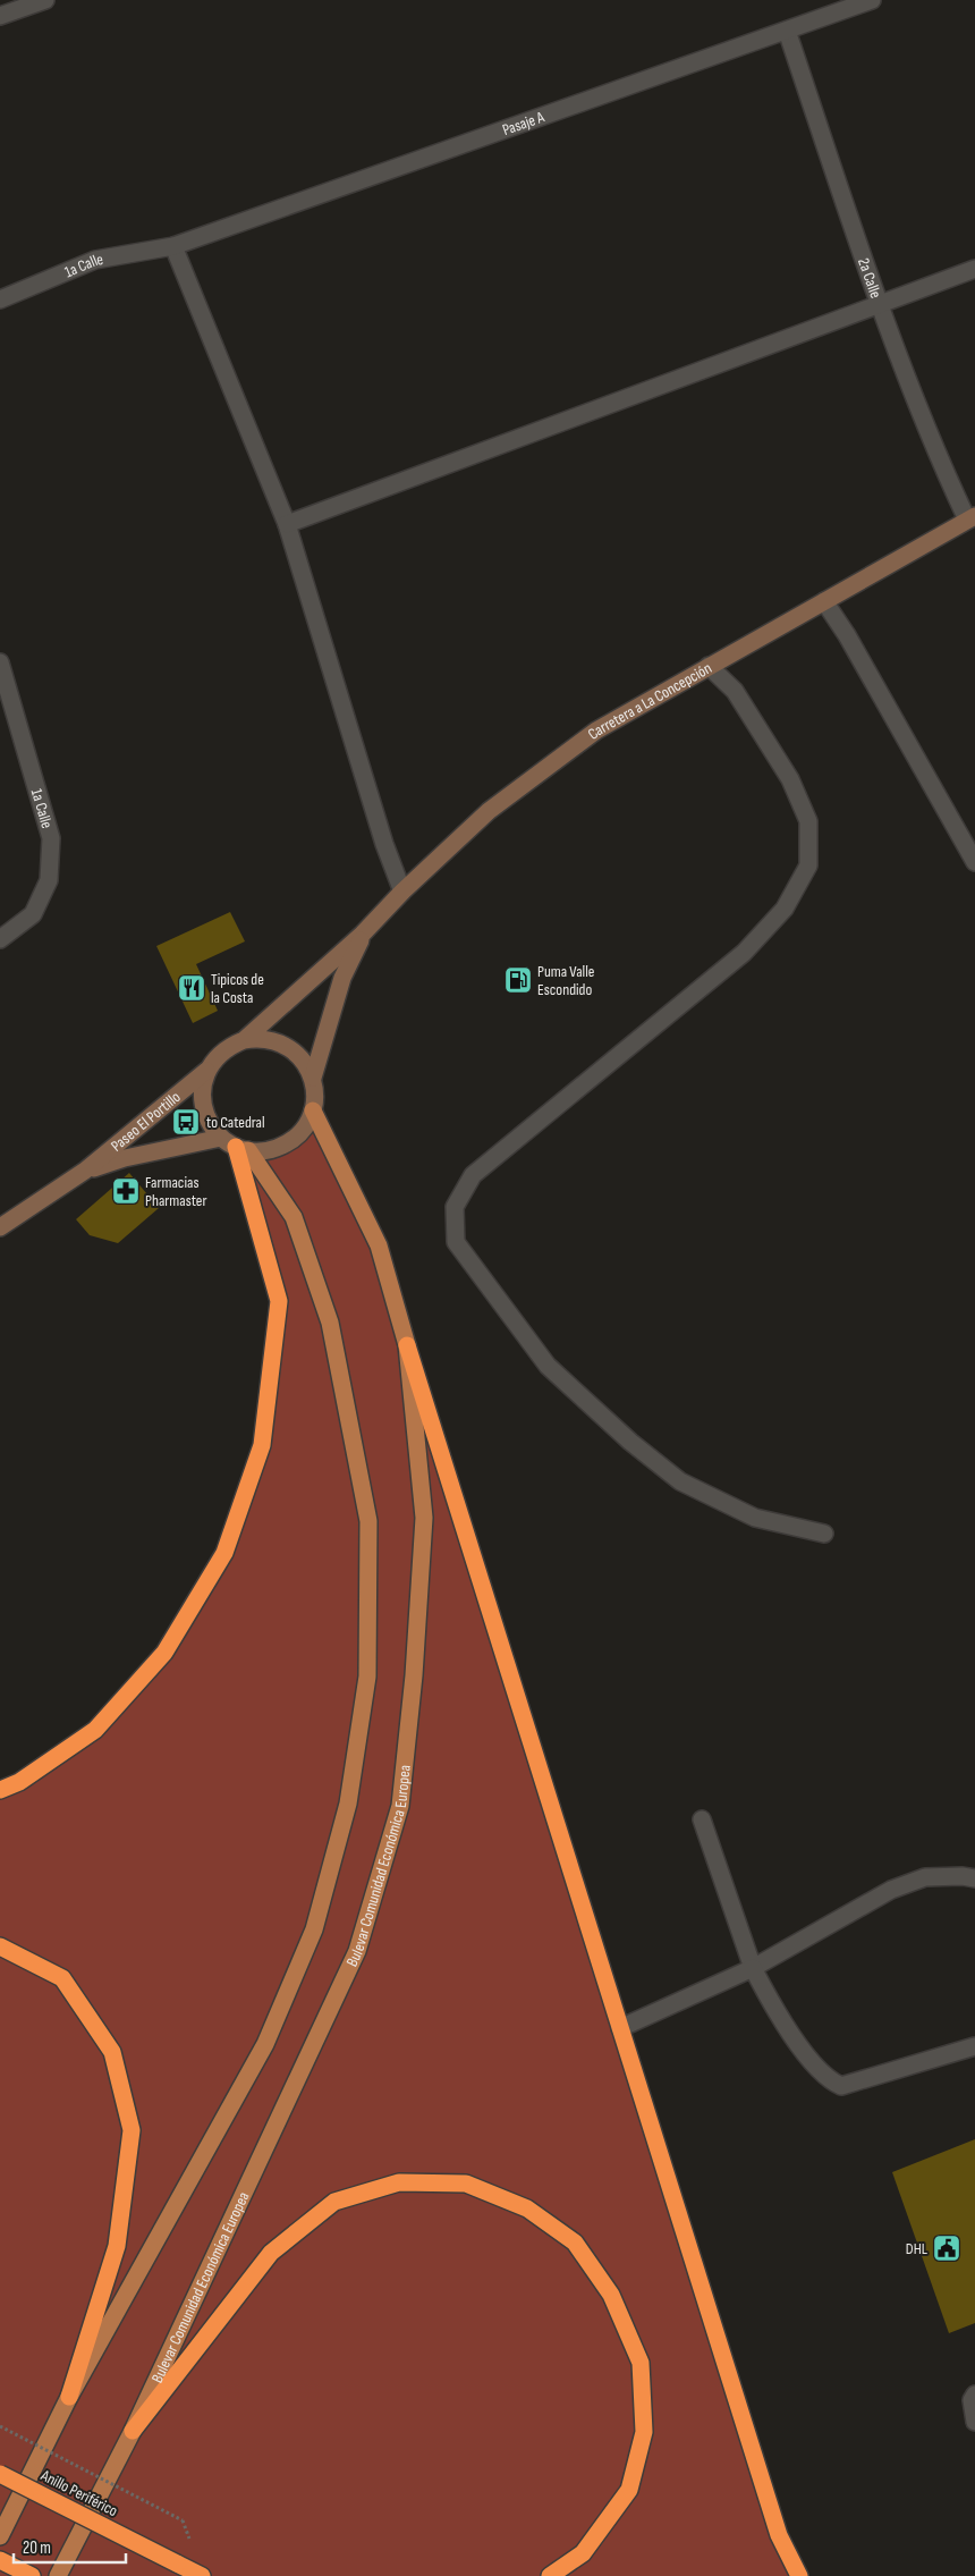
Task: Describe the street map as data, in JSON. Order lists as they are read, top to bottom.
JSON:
{
  "streets": {
    "highway": ["Anillo Periférico"],
    "main road": ["Carretera a La Concepción", "Paseo El Portillo", "Bulevar Comunidad Económica Europea"],
    "street": ["Pasaje A", "1a Calle", "2a Calle"]
  },
  "crossings": [
    ["Pasaje A", "1a Calle"],
    ["Pasaje A", "2a Calle"],
    ["2a Calle", "Carretera a La Concepción"],
    ["Carretera a La Concepción", "Paseo El Portillo"],
    ["Carretera a La Concepción", "Bulevar Comunidad Económica Europea"],
    ["Paseo El Portillo", "Bulevar Comunidad Económica Europea"]
  ],
  "places": {
    "fuel station": ["Puma Valle Escondido"],
    "restaurant": ["Tipicos de la Costa"],
    "bus stop": ["to Catedral"],
    "pharmacy": ["Farmacias Pharmaster"],
    "public building": ["DHL"]
  },
  "scale_bar": "20 m"
}
